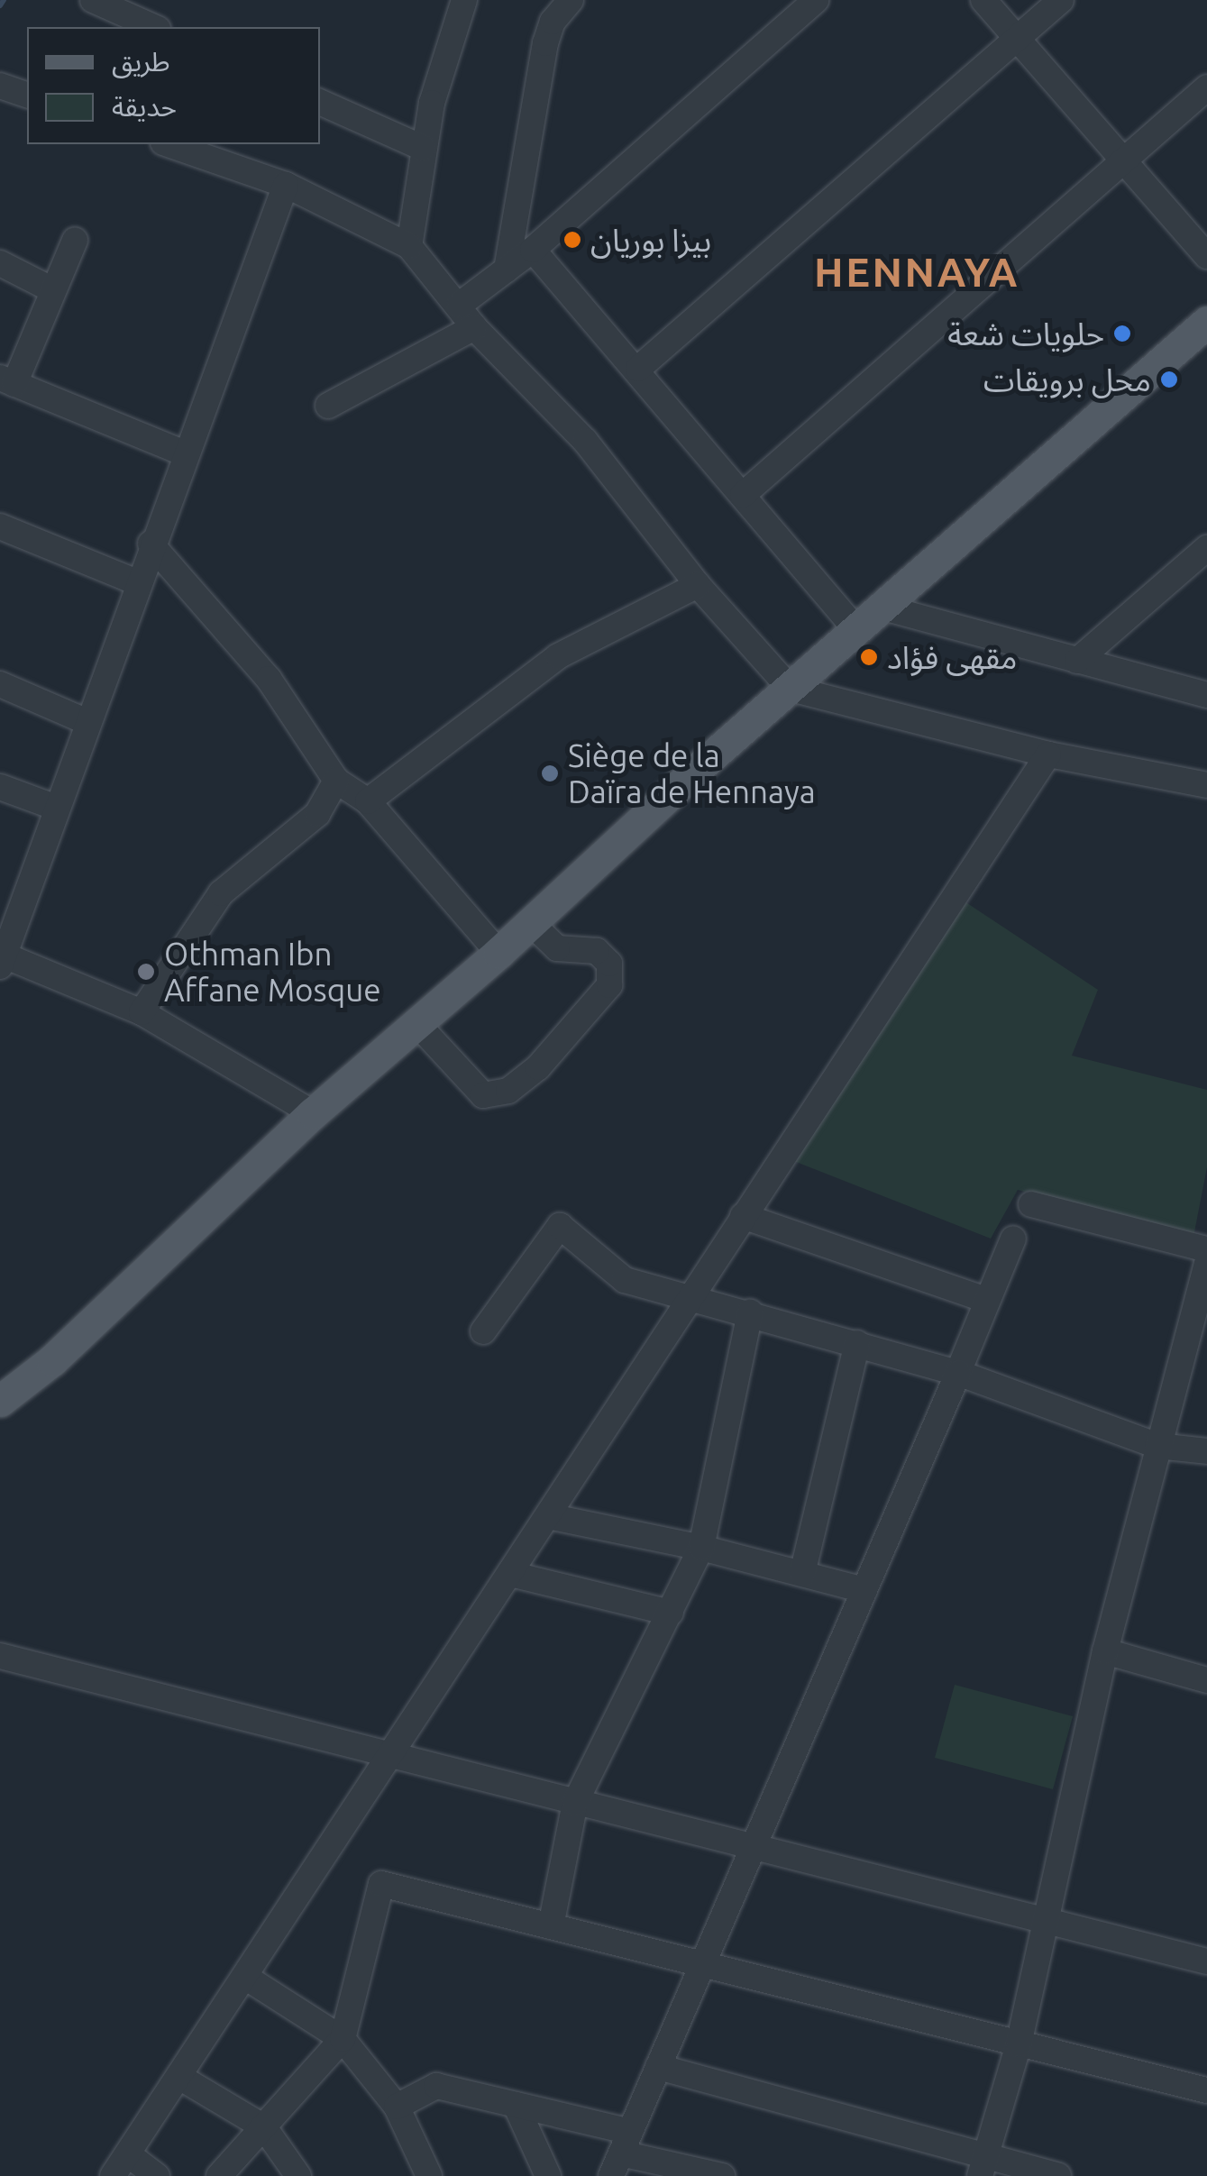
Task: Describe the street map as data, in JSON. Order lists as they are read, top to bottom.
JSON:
{
  "districts": ["HENNAYA"],
  "places": [
    "بيزا بوريان",
    "حلويات شعة",
    "محل برويقات",
    "مقهى فؤاد",
    "Siège de la Daïra de Hennaya",
    "Othman Ibn Affane Mosque"
  ],
  "legend": ["طريق", "حديقة"]
}
